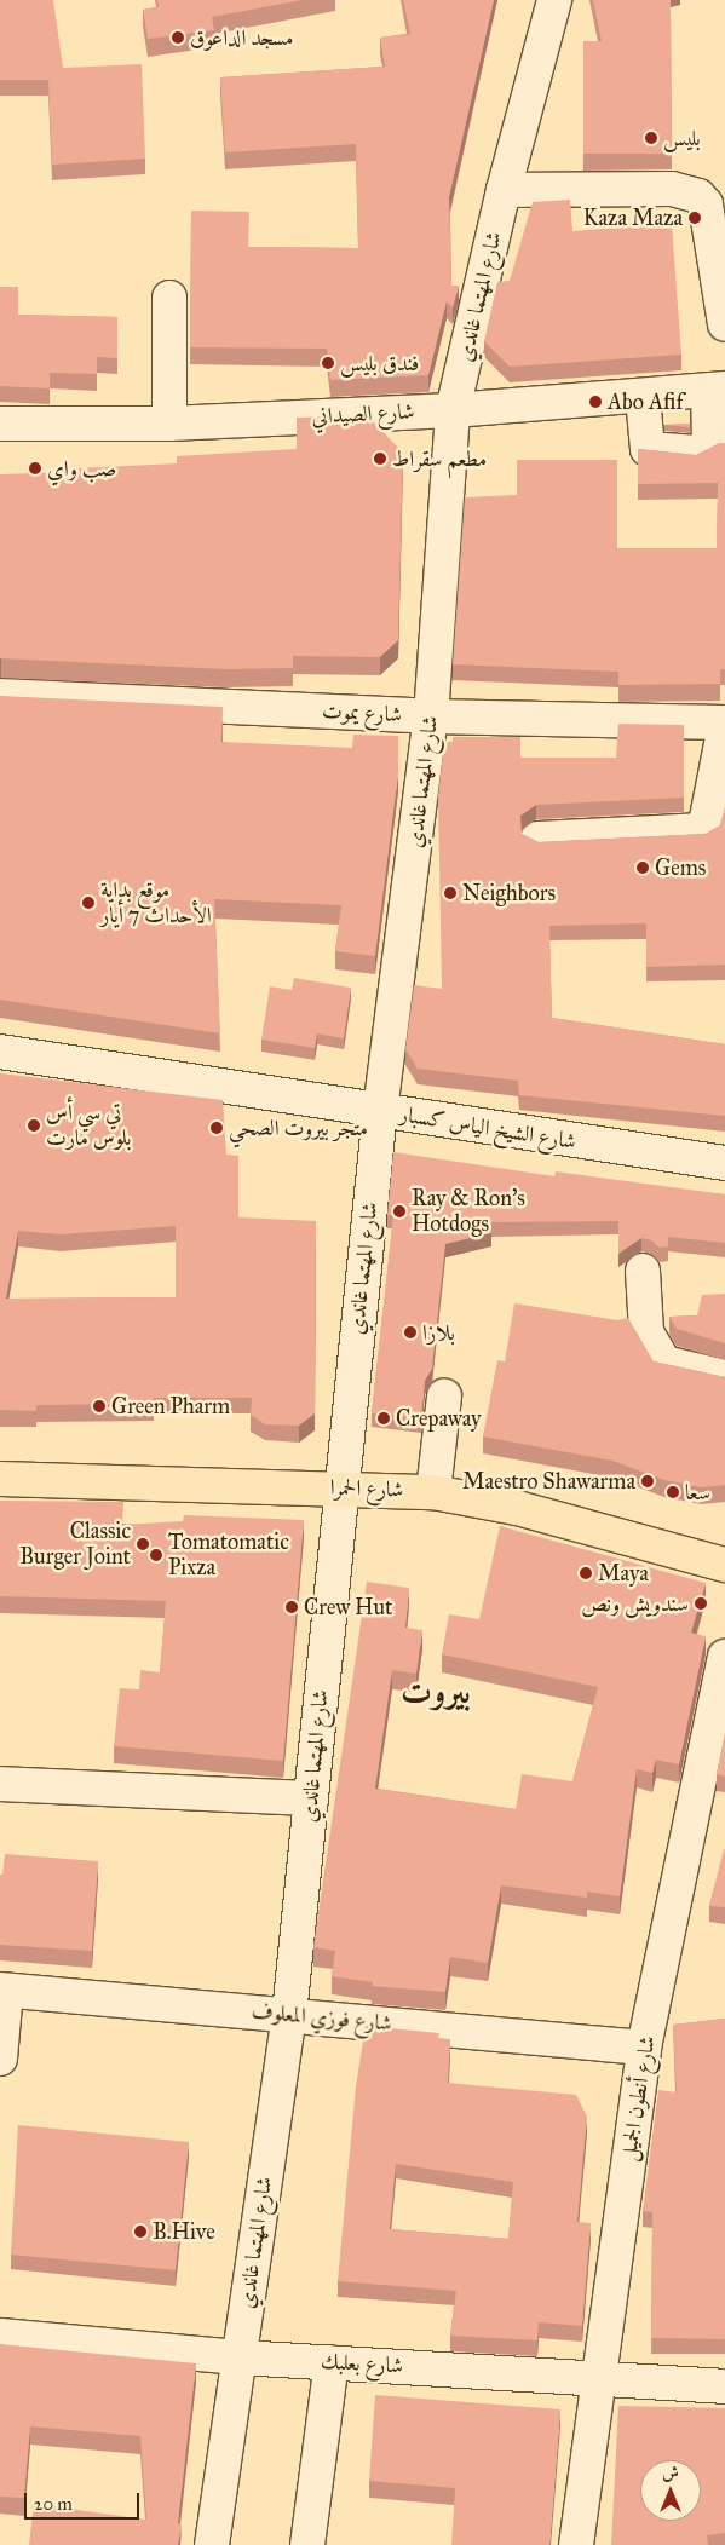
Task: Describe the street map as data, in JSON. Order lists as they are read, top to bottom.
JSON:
{
  "streets": {
    "main road": ["شارع الحمرا"],
    "street": [
      "شارع المهتما غاندي",
      "شارع الصيداني",
      "شارع يموت",
      "شارع الشيخ الياس كسبار",
      "شارع فوزي المعلوف",
      "شارع أنطون الجميل",
      "شارع بعلبك"
    ]
  },
  "crossings": [
    ["شارع المهتما غاندي", "شارع الصيداني"],
    ["شارع المهتما غاندي", "شارع يموت"],
    ["شارع المهتما غاندي", "شارع الشيخ الياس كسبار"],
    ["شارع المهتما غاندي", "شارع الحمرا"],
    ["شارع المهتما غاندي", "شارع فوزي المعلوف"],
    ["شارع المهتما غاندي", "شارع بعلبك"],
    ["شارع فوزي المعلوف", "شارع أنطون الجميل"],
    ["شارع أنطون الجميل", "شارع بعلبك"]
  ],
  "districts": ["بيروت"],
  "places": [
    "مسجد الداعوق",
    "بليس",
    "Kaza Maza",
    "فندق بليس",
    "Abo Afif",
    "مطعم سقراط",
    "صب واي",
    "Gems",
    "Neighbors",
    "موقع بداية الأحداث 7 أيار",
    "تي سي أس بلوس مارت",
    "متجر بيروت الصحي",
    "Ray & Ron's Hotdogs",
    "بلازا",
    "Green Pharm",
    "Crepaway",
    "Maestro Shawarma",
    "سعا",
    "Classic Burger Joint",
    "Tomatomatic Pixza",
    "Maya",
    "سندويش ونص",
    "Crew Hut",
    "B.Hive"
  ],
  "scale_bar": "20 m",
  "north": "top"
}
